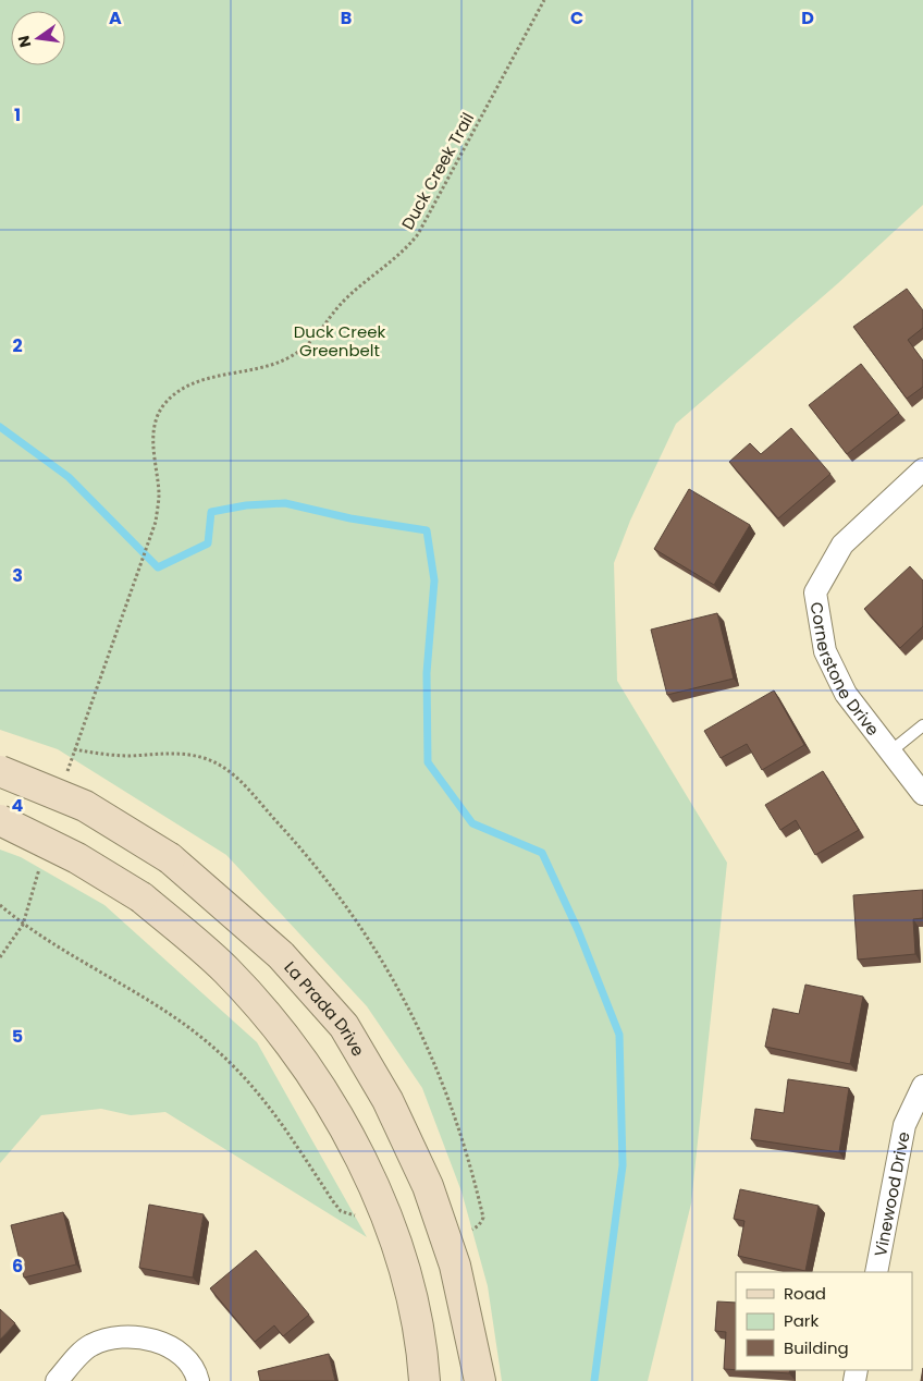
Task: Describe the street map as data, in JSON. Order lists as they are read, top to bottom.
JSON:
{
  "streets": {
    "main road": ["La Prada Drive"],
    "street": ["Cornerstone Drive", "Vinewood Drive"],
    "path": ["Duck Creek Trail"]
  },
  "parks": ["Duck Creek Greenbelt"],
  "legend": ["Road", "Park", "Building"],
  "north": "left",
  "grid": {
    "columns": [
      "A",
      "B",
      "C",
      "D"
    ],
    "rows": [
      "1",
      "2",
      "3",
      "4",
      "5",
      "6"
    ]
  }
}
